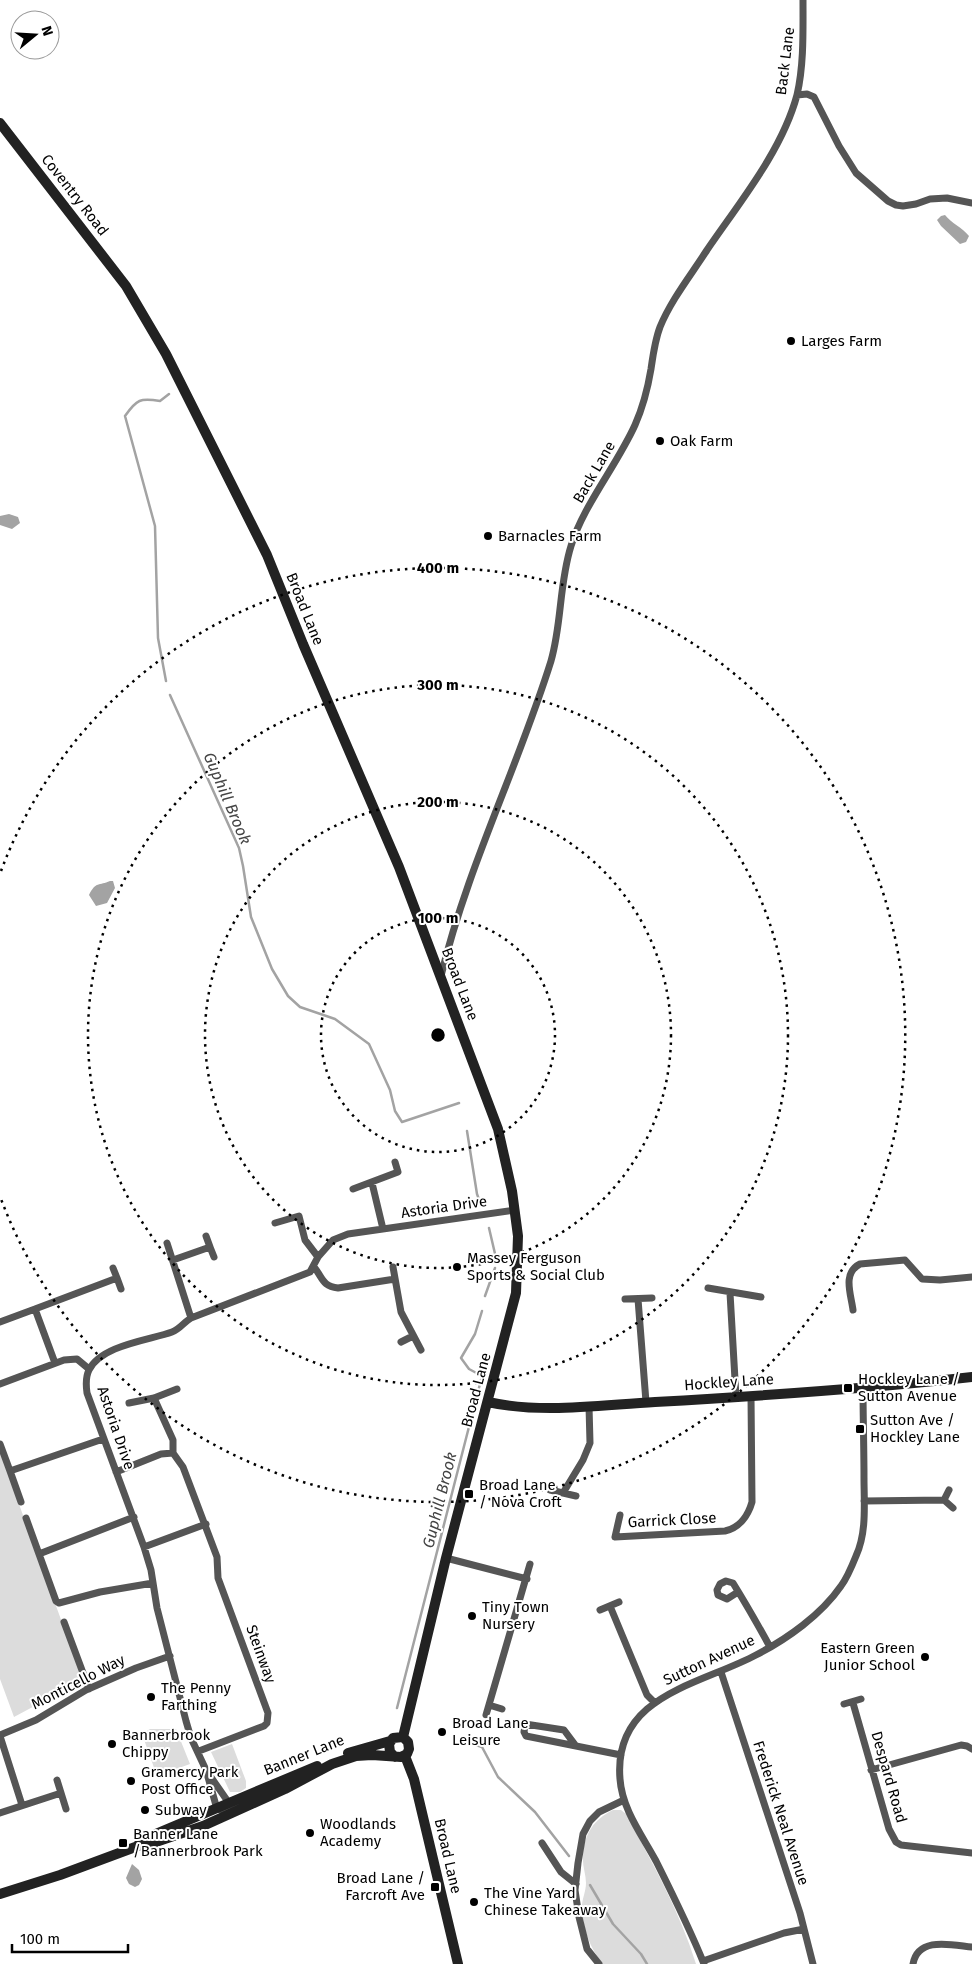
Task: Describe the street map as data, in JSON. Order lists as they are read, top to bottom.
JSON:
{
  "streets": {
    "street": [
      "Back Lane",
      "Coventry Road",
      "Broad Lane",
      "Astoria Drive",
      "Hockley Lane",
      "Garrick Close",
      "Steinway",
      "Sutton Avenue",
      "Monticello Way",
      "Banner Lane",
      "Despard Road",
      "Frederick Neal Avenue"
    ]
  },
  "crossings": [
    ["Back Lane", "Broad Lane"],
    ["Coventry Road", "Broad Lane"],
    ["Broad Lane", "Astoria Drive"],
    ["Broad Lane", "Hockley Lane"],
    ["Broad Lane", "Banner Lane"],
    ["Astoria Drive", "Steinway"],
    ["Astoria Drive", "Monticello Way"],
    ["Astoria Drive", "Banner Lane"],
    ["Hockley Lane", "Garrick Close"],
    ["Hockley Lane", "Sutton Avenue"],
    ["Sutton Avenue", "Frederick Neal Avenue"]
  ],
  "water": ["Guphill Brook"],
  "places": {
    "other": [
      "Larges Farm",
      "Oak Farm",
      "Barnacles Farm",
      "Massey Ferguson Sports & Social Club",
      "Tiny Town Nursery",
      "Eastern Green Junior School",
      "The Penny Farthing",
      "Broad Lane Leisure",
      "Bannerbrook Chippy",
      "Gramercy Park Post Office",
      "Subway",
      "Woodlands Academy",
      "The Vine Yard Chinese Takeaway"
    ],
    "transit": [
      "Hockley Lane / Sutton Avenue",
      "Sutton Ave / Hockley Lane",
      "Broad Lane / Nova Croft",
      "Banner Lane /Bannerbrook Park",
      "Broad Lane / Farcroft Ave"
    ]
  },
  "scale_bar": "100 m",
  "north": "right",
  "rings": [
    "400 m",
    "300 m",
    "200 m",
    "100 m"
  ]
}
